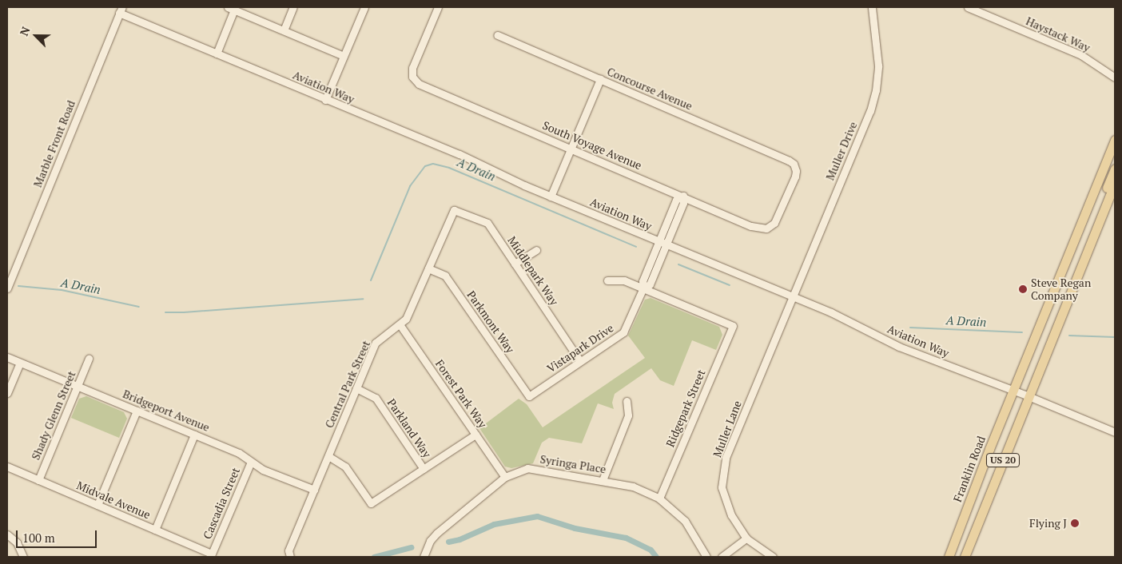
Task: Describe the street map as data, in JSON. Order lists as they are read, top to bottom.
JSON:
{
  "streets": {
    "main road": ["US 20", "Franklin Road"],
    "street": [
      "Haystack Way",
      "Aviation Way",
      "Concourse Avenue",
      "Marble Front Road",
      "South Voyage Avenue",
      "Muller Drive",
      "Middlepark Way",
      "Parkmont Way",
      "Vistapark Drive",
      "Central Park Street",
      "Forest Park Way",
      "Ridgepark Street",
      "Bridgeport Avenue",
      "Shady Glenn Street",
      "Parkland Way",
      "Muller Lane",
      "Syringa Place",
      "Midvale Avenue",
      "Cascadia Street"
    ]
  },
  "crossings": [
    ["Aviation Way", "Marble Front Road"],
    ["Aviation Way", "Muller Drive"],
    ["Aviation Way", "Vistapark Drive"],
    ["Aviation Way", "Muller Lane"],
    ["Aviation Way", "US 20"],
    ["Aviation Way", "Franklin Road"],
    ["Concourse Avenue", "South Voyage Avenue"],
    ["South Voyage Avenue", "Vistapark Drive"],
    ["Muller Drive", "Muller Lane"],
    ["Middlepark Way", "Vistapark Drive"],
    ["Middlepark Way", "Central Park Street"],
    ["Parkmont Way", "Vistapark Drive"],
    ["Parkmont Way", "Central Park Street"],
    ["Vistapark Drive", "Ridgepark Street"],
    ["Central Park Street", "Forest Park Way"],
    ["Central Park Street", "Bridgeport Avenue"],
    ["Central Park Street", "Parkland Way"],
    ["Forest Park Way", "Syringa Place"],
    ["Ridgepark Street", "Syringa Place"],
    ["Bridgeport Avenue", "Shady Glenn Street"],
    ["Bridgeport Avenue", "Cascadia Street"],
    ["Shady Glenn Street", "Midvale Avenue"],
    ["US 20", "Franklin Road"],
    ["Midvale Avenue", "Cascadia Street"]
  ],
  "water": ["A Drain"],
  "places": ["Steve Regan Company", "Flying J"],
  "scale_bar": "100 m",
  "north": "top left"
}
